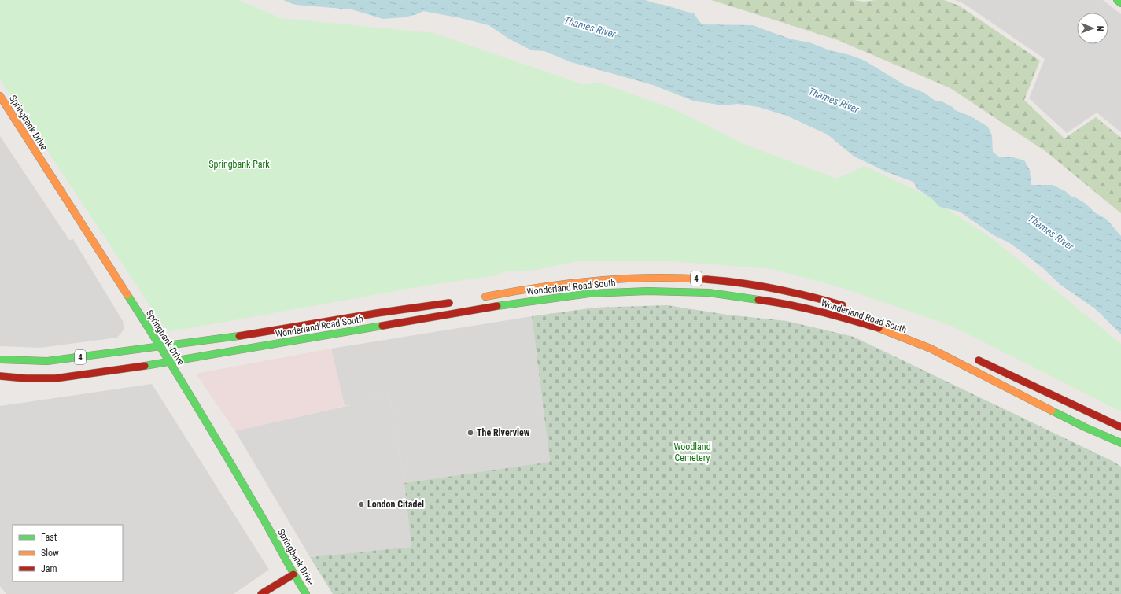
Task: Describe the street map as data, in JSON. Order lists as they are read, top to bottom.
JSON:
{
  "streets": {
    "main road": ["Springbank Drive", "4", "Wonderland Road South"]
  },
  "crossings": [
    ["Springbank Drive", "Wonderland Road South"]
  ],
  "water": ["Thames River"],
  "parks": ["Springbank Park", "Woodland Cemetery"],
  "places": ["The Riverview", "London Citadel"],
  "legend": ["Fast", "Slow", "Jam"],
  "north": "right"
}
